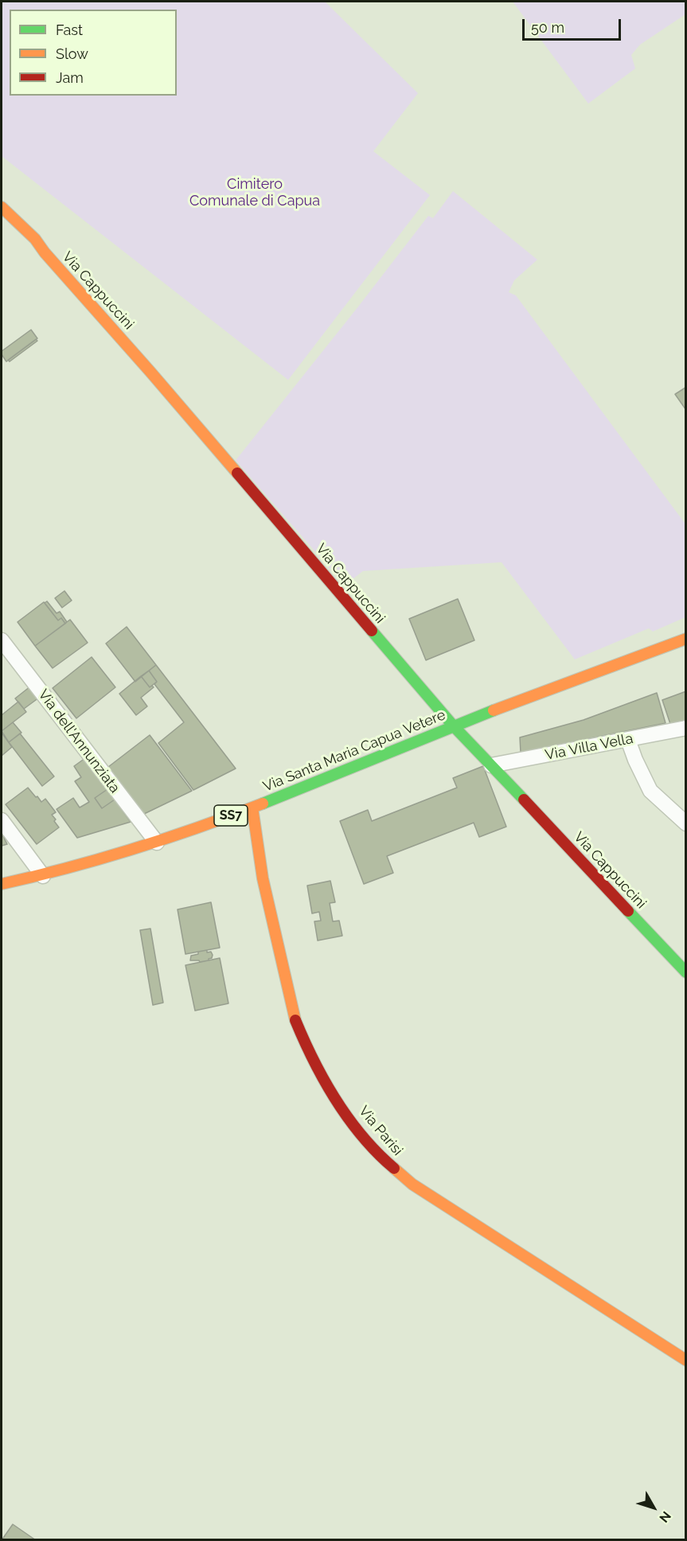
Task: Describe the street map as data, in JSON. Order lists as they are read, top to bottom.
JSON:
{
  "streets": {
    "street": [
      "Via Cappuccini",
      "Via dell'Annunziata",
      "Via Villa Vella",
      "Via Santa Maria Capua Vetere",
      "SS7",
      "Via Parisi"
    ]
  },
  "crossings": [
    ["Via Cappuccini", "Via Villa Vella"],
    ["Via Cappuccini", "Via Santa Maria Capua Vetere"],
    ["Via dell'Annunziata", "Via Santa Maria Capua Vetere"],
    ["Via Santa Maria Capua Vetere", "Via Parisi"]
  ],
  "parks": ["Cimitero Comunale di Capua"],
  "legend": ["Fast", "Slow", "Jam"],
  "scale_bar": "50 m",
  "north": "bottom right"
}
